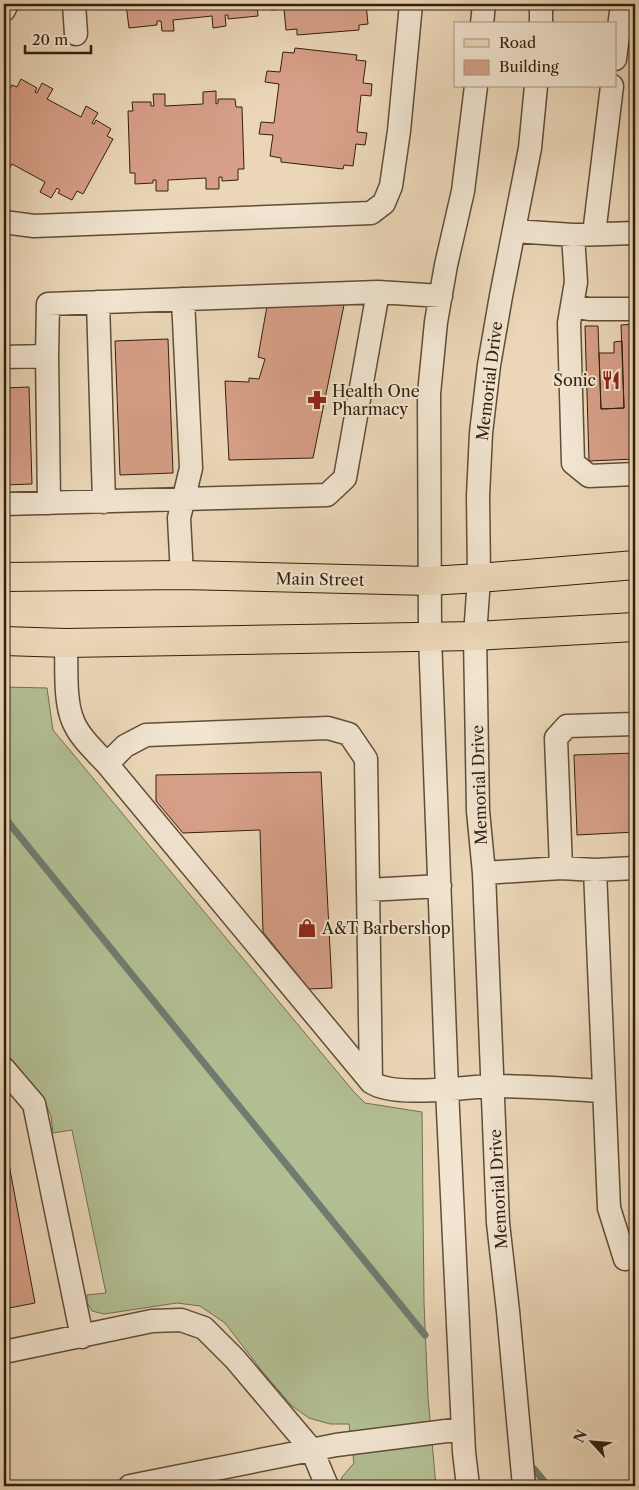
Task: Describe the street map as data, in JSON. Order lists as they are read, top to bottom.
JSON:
{
  "streets": {
    "main road": ["Main Street"],
    "street": ["Memorial Drive"]
  },
  "crossings": [
    ["Memorial Drive", "Main Street"]
  ],
  "places": {
    "restaurant": ["Sonic"],
    "pharmacy": ["Health One Pharmacy"],
    "shop": ["A&T Barbershop"]
  },
  "legend": ["Road", "Building"],
  "scale_bar": "20 m",
  "north": "top left"
}
